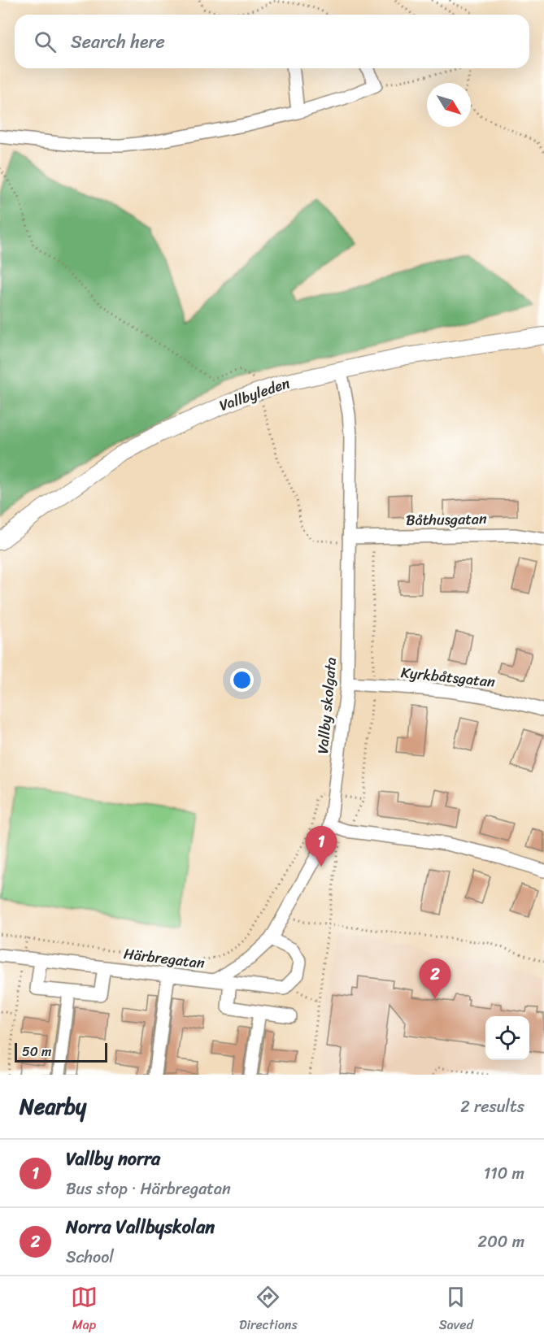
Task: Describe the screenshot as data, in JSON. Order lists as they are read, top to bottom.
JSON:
{
  "streets": {
    "main road": ["Vallbyleden"],
    "street": [
      "Båthusgatan",
      "Kyrkbåtsgatan",
      "Vallby skolgata",
      "Härbregatan"
    ]
  },
  "crossings": [
    ["Vallbyleden", "Vallby skolgata"],
    ["Båthusgatan", "Vallby skolgata"],
    ["Kyrkbåtsgatan", "Vallby skolgata"],
    ["Vallby skolgata", "Härbregatan"]
  ],
  "scale_bar": "50 m",
  "north": "bottom right",
  "page": {
    "search": "Search here",
    "pins": ["1", "2"],
    "scale": "50 m",
    "heading": ["Nearby", "2 results"],
    "list": [
      {
        "mark": "1",
        "name": "Vallby norra",
        "note": "Bus stop · Härbregatan",
        "value": "110 m"
      },
      {
        "mark": "2",
        "name": "Norra Vallbyskolan",
        "note": "School",
        "value": "200 m"
      }
    ],
    "nav": ["Map", "Directions", "Saved"]
  }
}
